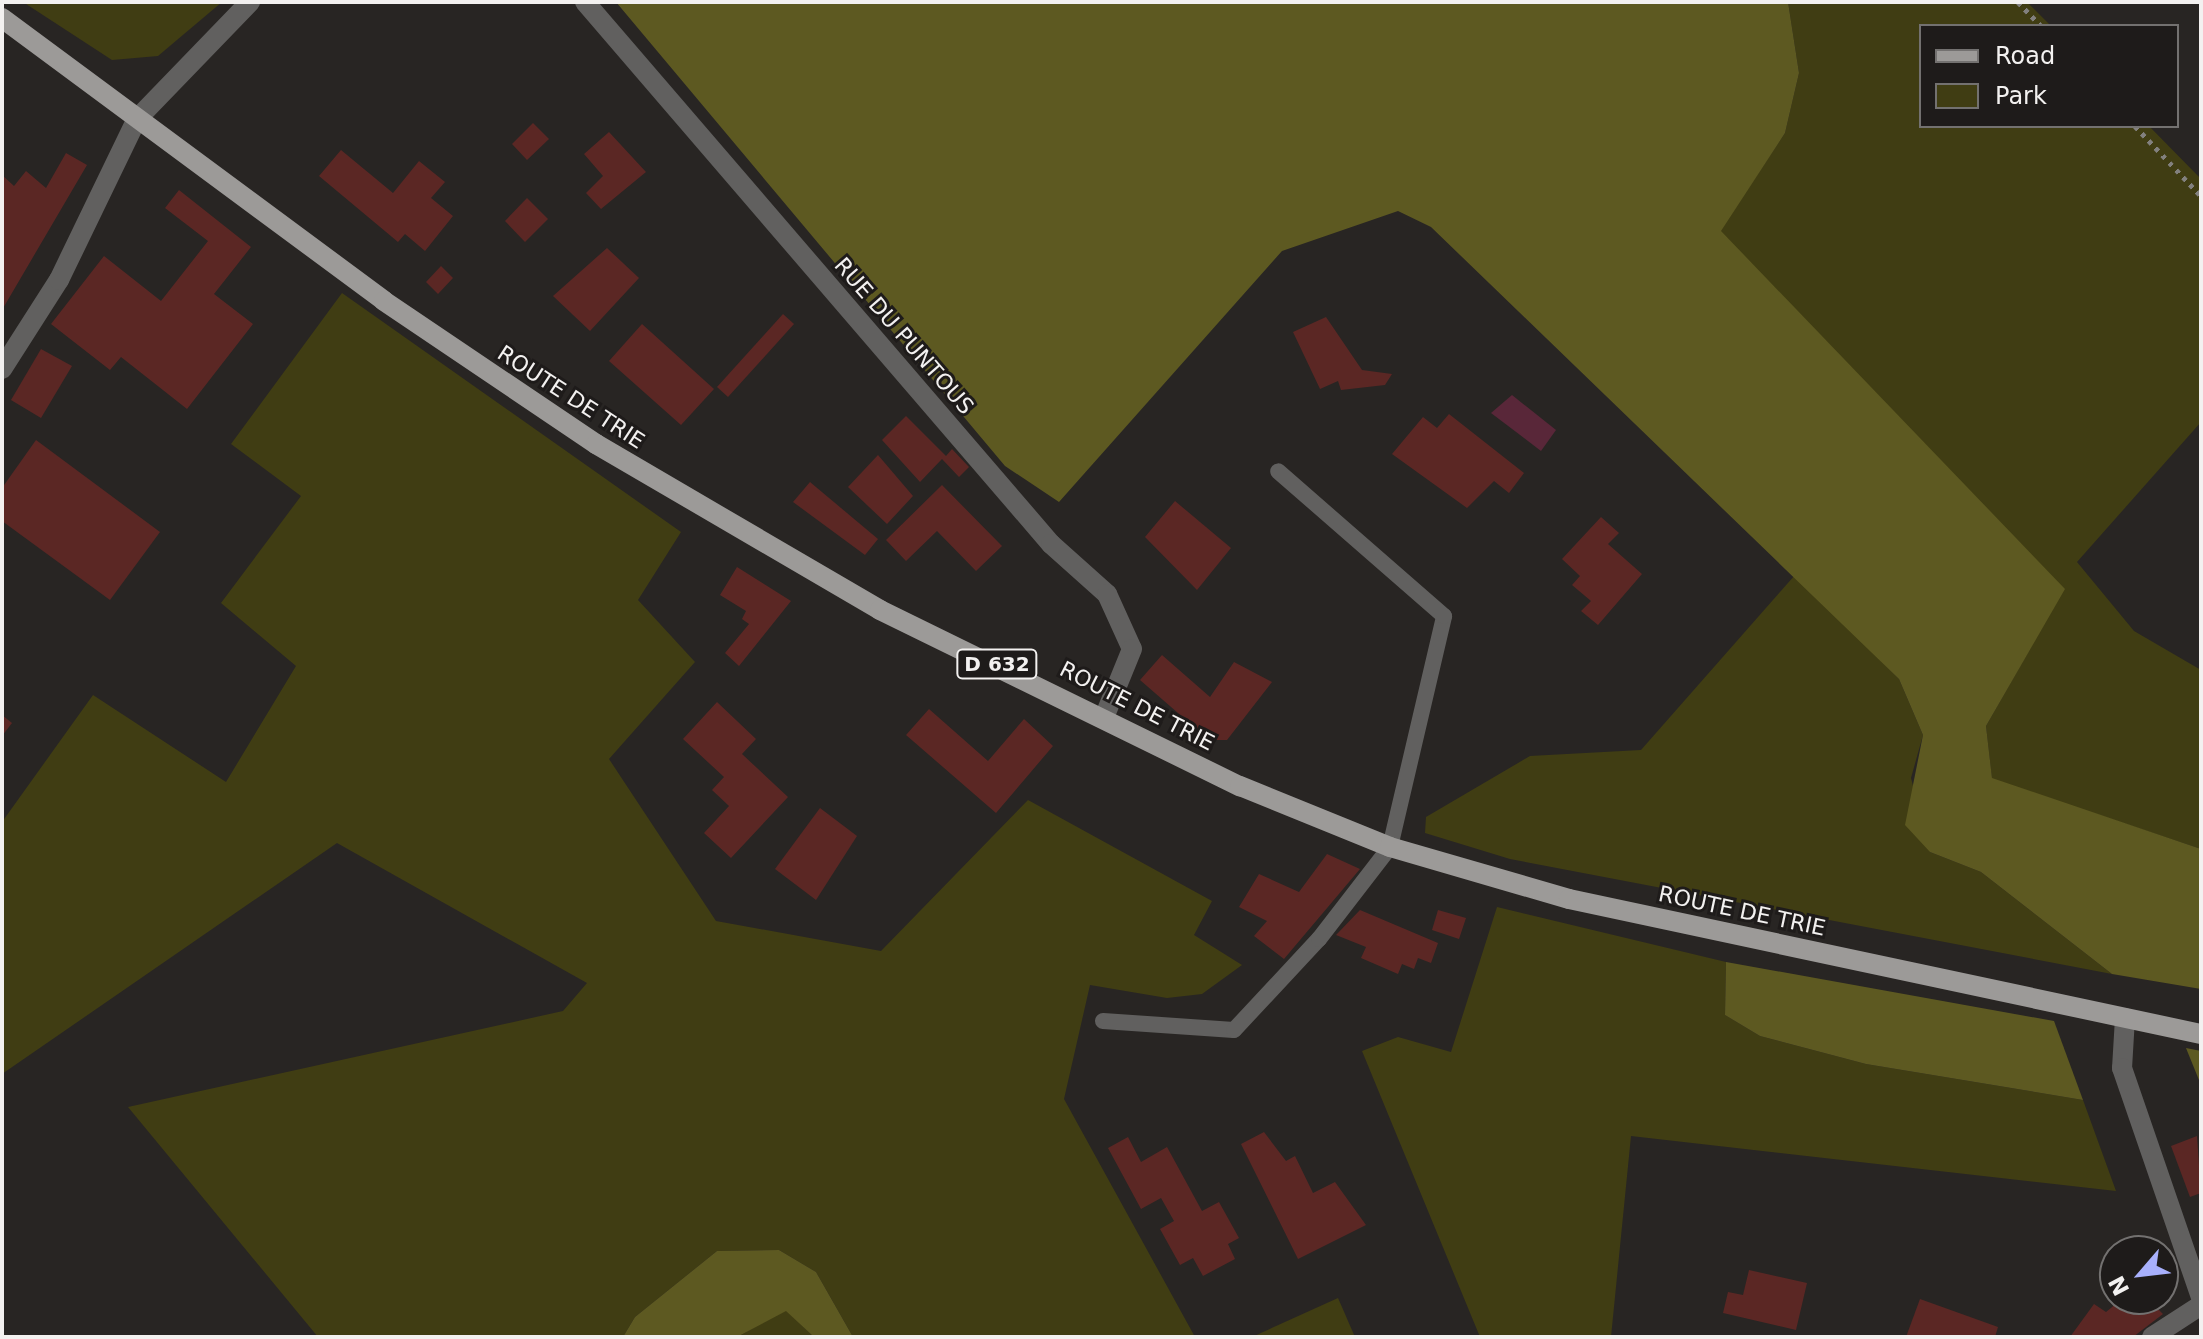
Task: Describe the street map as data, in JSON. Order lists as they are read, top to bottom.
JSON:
{
  "streets": {
    "main road": ["ROUTE DE TRIE", "D 632"],
    "street": ["RUE DU PUNTOUS"]
  },
  "crossings": [
    ["RUE DU PUNTOUS", "ROUTE DE TRIE"],
    ["ROUTE DE TRIE", "D 632"]
  ],
  "legend": ["Road", "Park"],
  "north": "bottom left"
}
